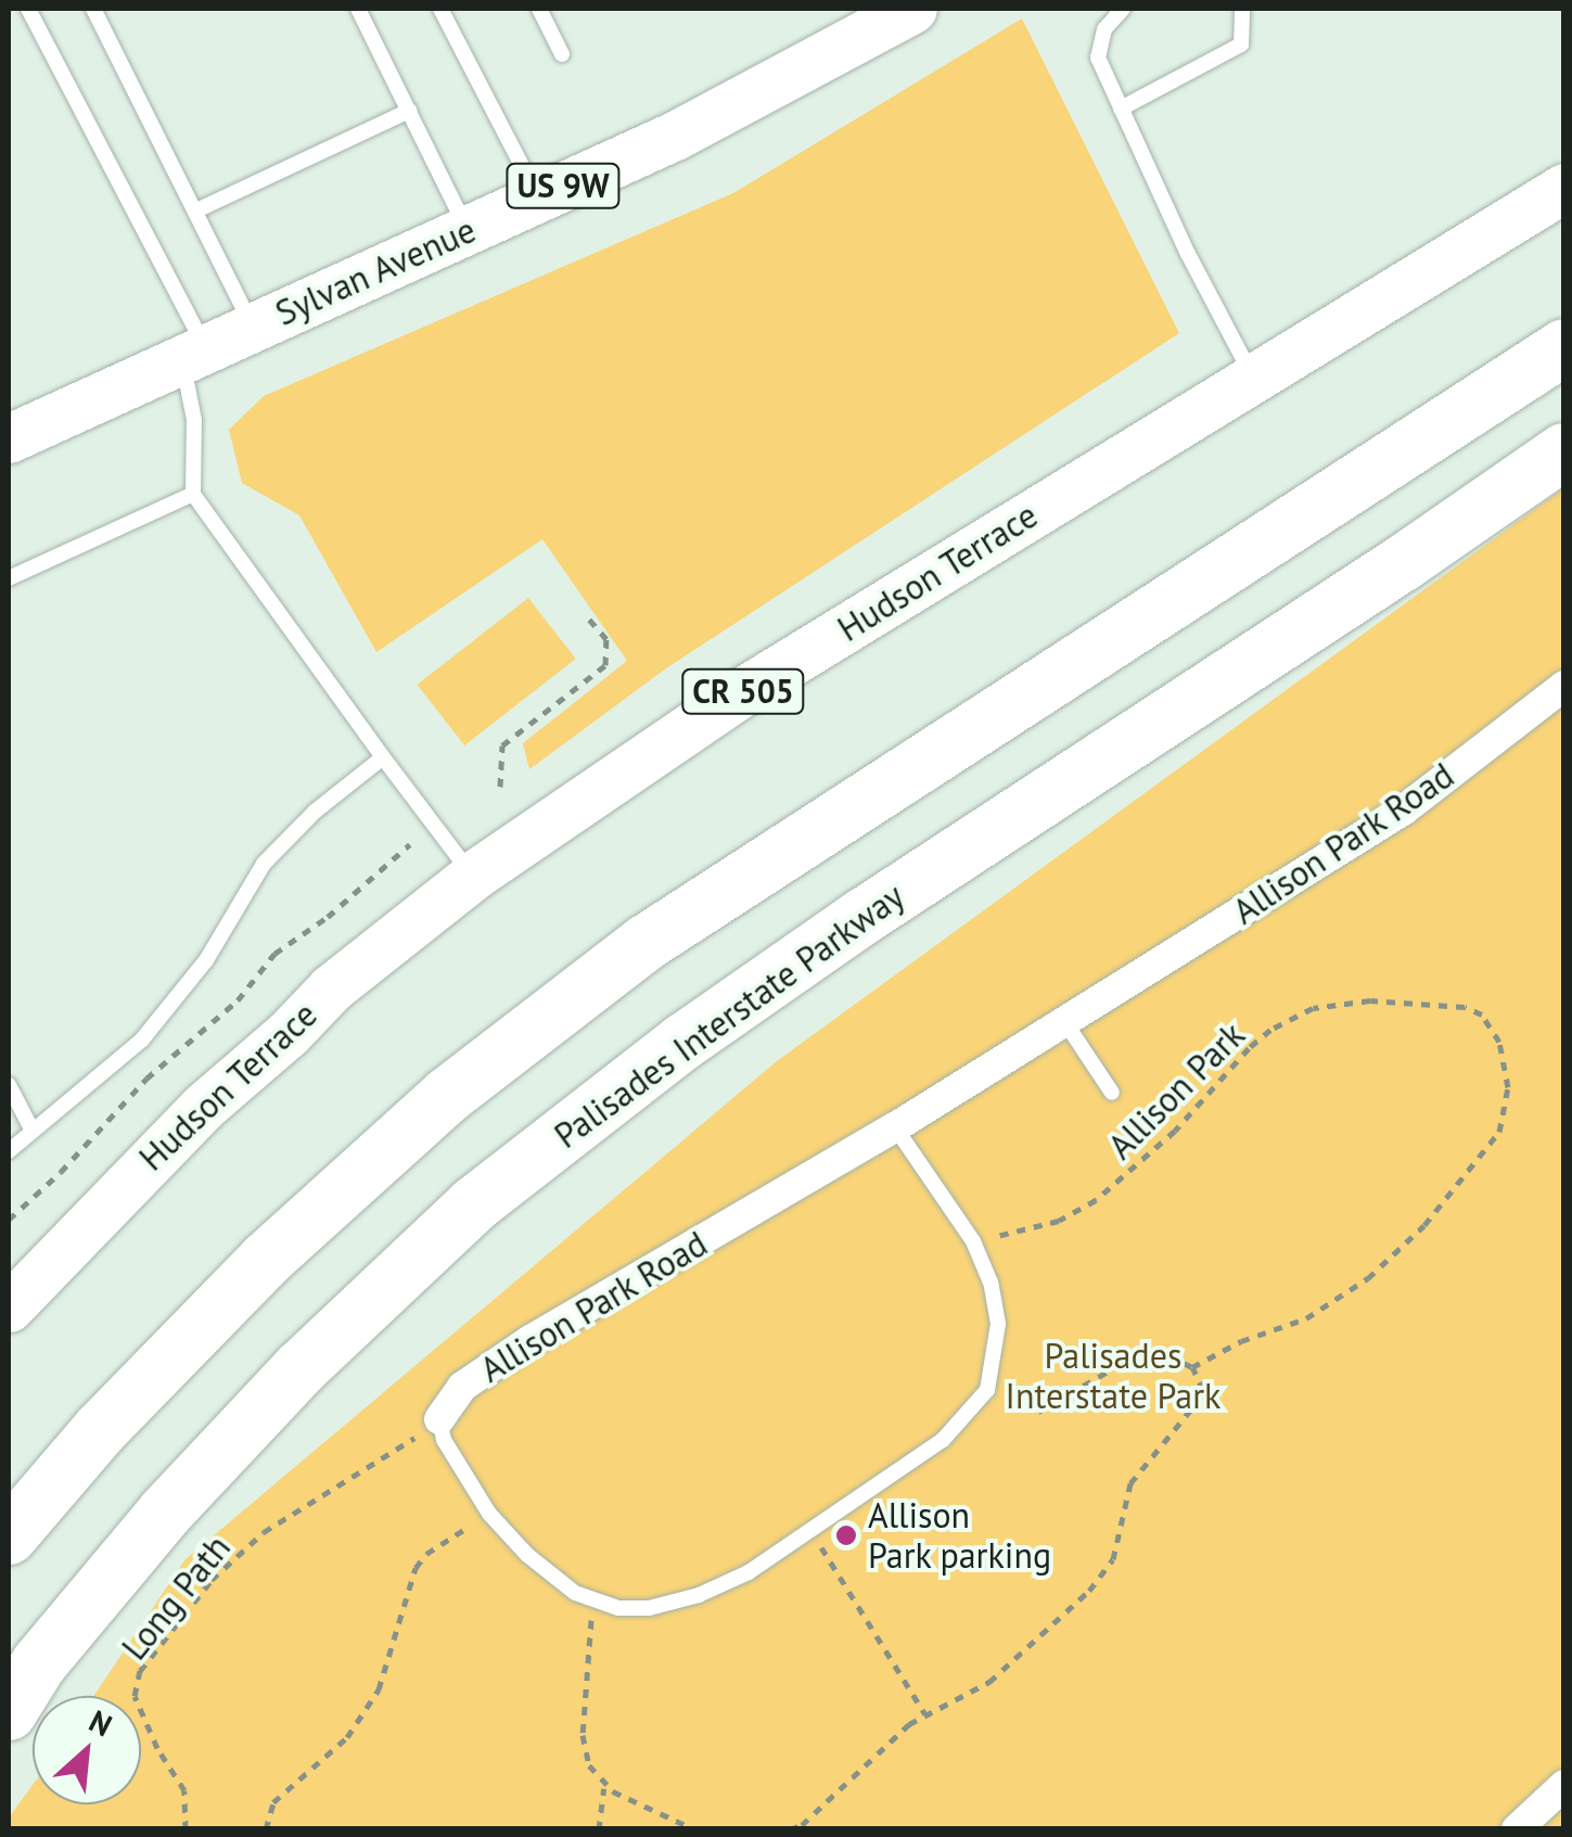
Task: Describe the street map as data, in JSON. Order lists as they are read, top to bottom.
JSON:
{
  "streets": {
    "highway": ["Palisades Interstate Parkway"],
    "main road": [
      "US 9W",
      "Sylvan Avenue",
      "Hudson Terrace",
      "CR 505"
    ],
    "street": ["Allison Park Road"],
    "path": ["Allison Park", "Long Path"]
  },
  "crossings": [
    ["Allison Park Road", "Long Path"]
  ],
  "parks": ["Palisades Interstate Park"],
  "places": ["Allison Park parking"],
  "north": "top right"
}
